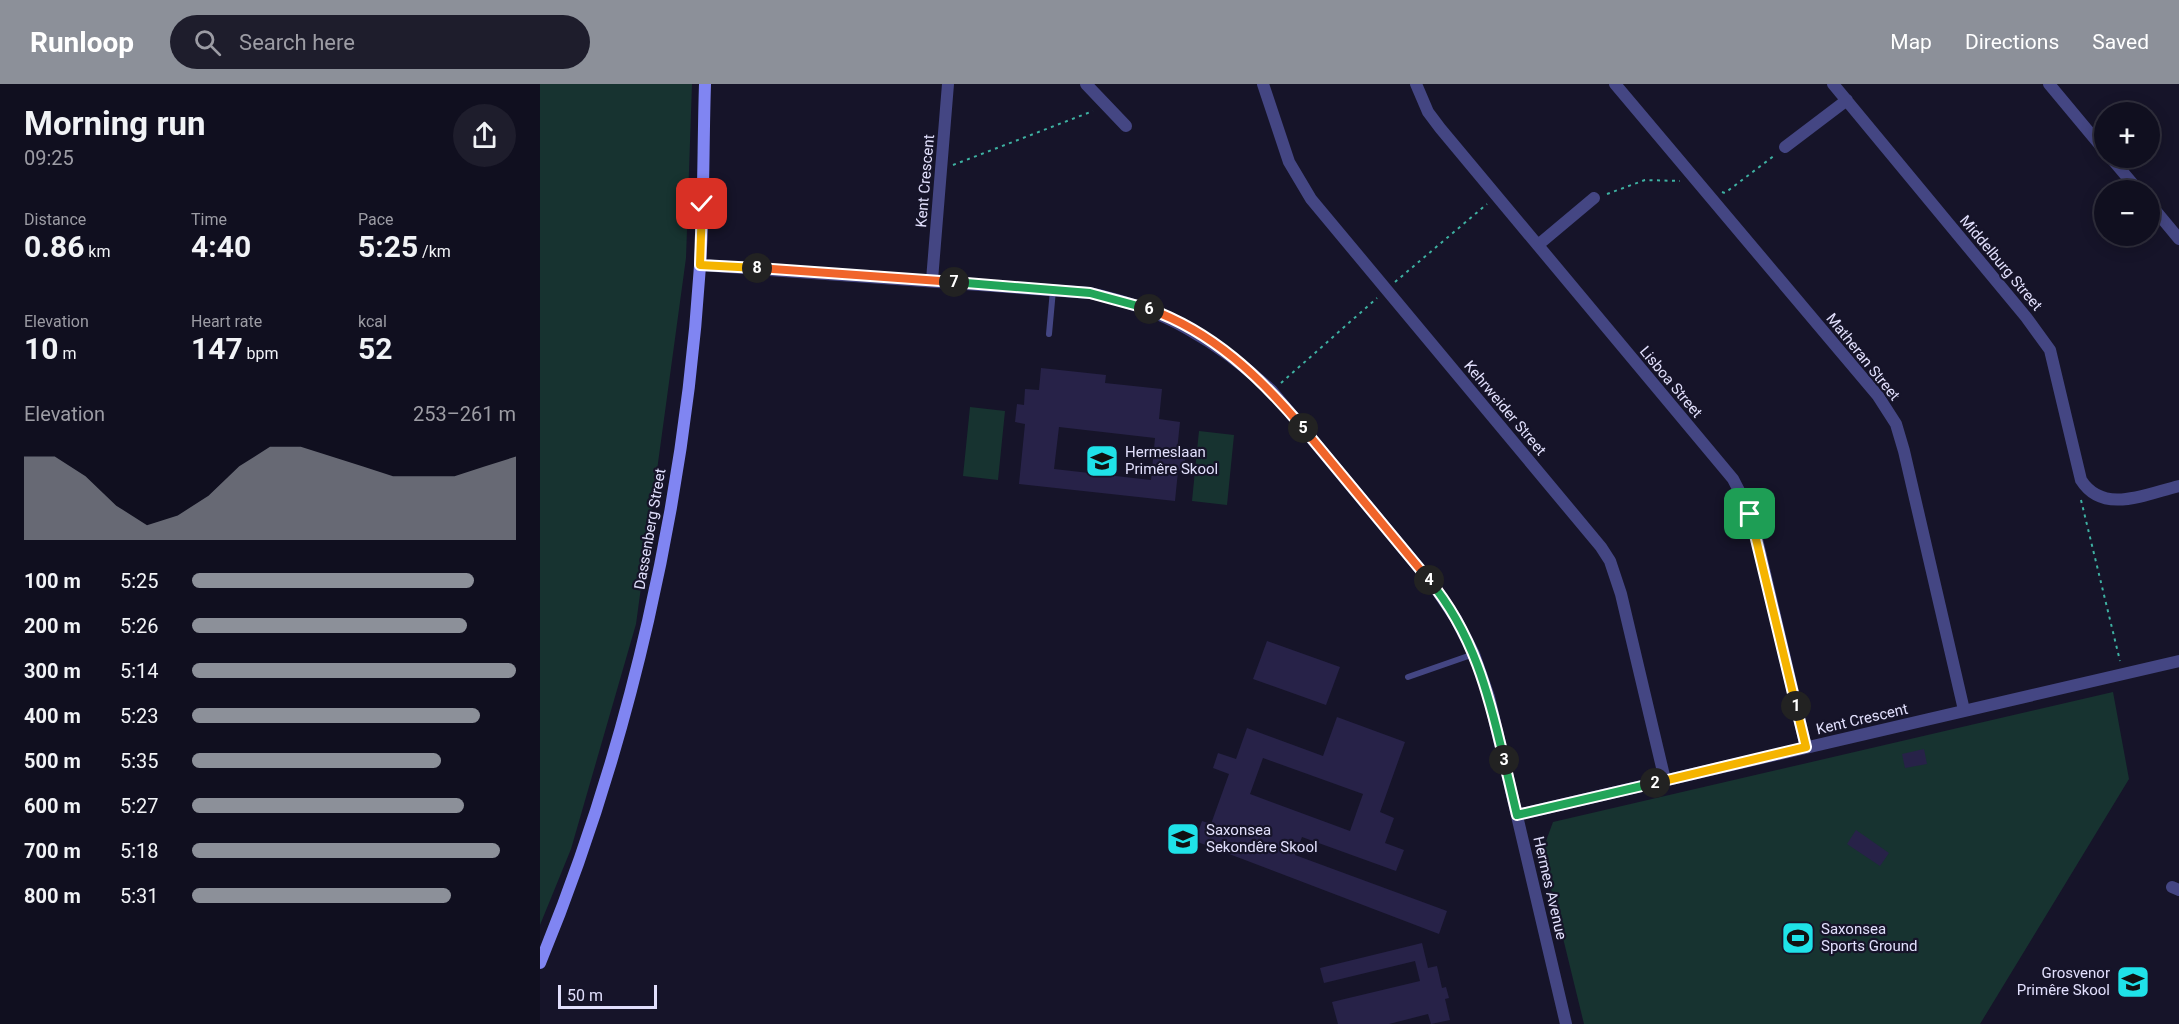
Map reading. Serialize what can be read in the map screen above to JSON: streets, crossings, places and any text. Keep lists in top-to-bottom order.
{
  "streets": {
    "main road": ["Dassenberg Street"],
    "street": [
      "Kent Crescent",
      "Middelburg Street",
      "Matheran Street",
      "Lisboa Street",
      "Kehrweider Street",
      "Hermes Avenue"
    ]
  },
  "crossings": [
    ["Kent Crescent", "Matheran Street"],
    ["Kent Crescent", "Lisboa Street"],
    ["Kent Crescent", "Kehrweider Street"],
    ["Kent Crescent", "Hermes Avenue"],
    ["Dassenberg Street", "Hermes Avenue"]
  ],
  "places": {
    "school or university": ["Hermeslaan Primêre Skool", "Saxonsea Sekondêre Skool", "Grosvenor Primêre Skool"],
    "sports": ["Saxonsea Sports Ground"]
  },
  "scale_bar": "50 m",
  "page": {
    "header": "Runloop",
    "search": "Search here",
    "nav": ["Map", "Directions", "Saved"],
    "heading": ["Morning run", "09:25"],
    "map_buttons": ["+", "−"],
    "stats": [
      ["Distance", "0.86 km"],
      ["Time", "4:40"],
      ["Pace", "5:25 /km"],
      ["Elevation", "10 m"],
      ["Heart rate", "147 bpm"],
      ["kcal", "52"]
    ],
    "pins": [
      "8",
      "7",
      "6",
      "5",
      "4",
      "1",
      "3",
      "2"
    ],
    "chart": ["Elevation", "253–261 m"],
    "list": [
      {
        "name": "100 m",
        "note": "5:25"
      },
      {
        "name": "200 m",
        "note": "5:26"
      },
      {
        "name": "300 m",
        "note": "5:14"
      },
      {
        "name": "400 m",
        "note": "5:23"
      },
      {
        "name": "500 m",
        "note": "5:35"
      },
      {
        "name": "600 m",
        "note": "5:27"
      },
      {
        "name": "700 m",
        "note": "5:18"
      },
      {
        "name": "800 m",
        "note": "5:31"
      }
    ],
    "scale": "50 m"
  }
}
